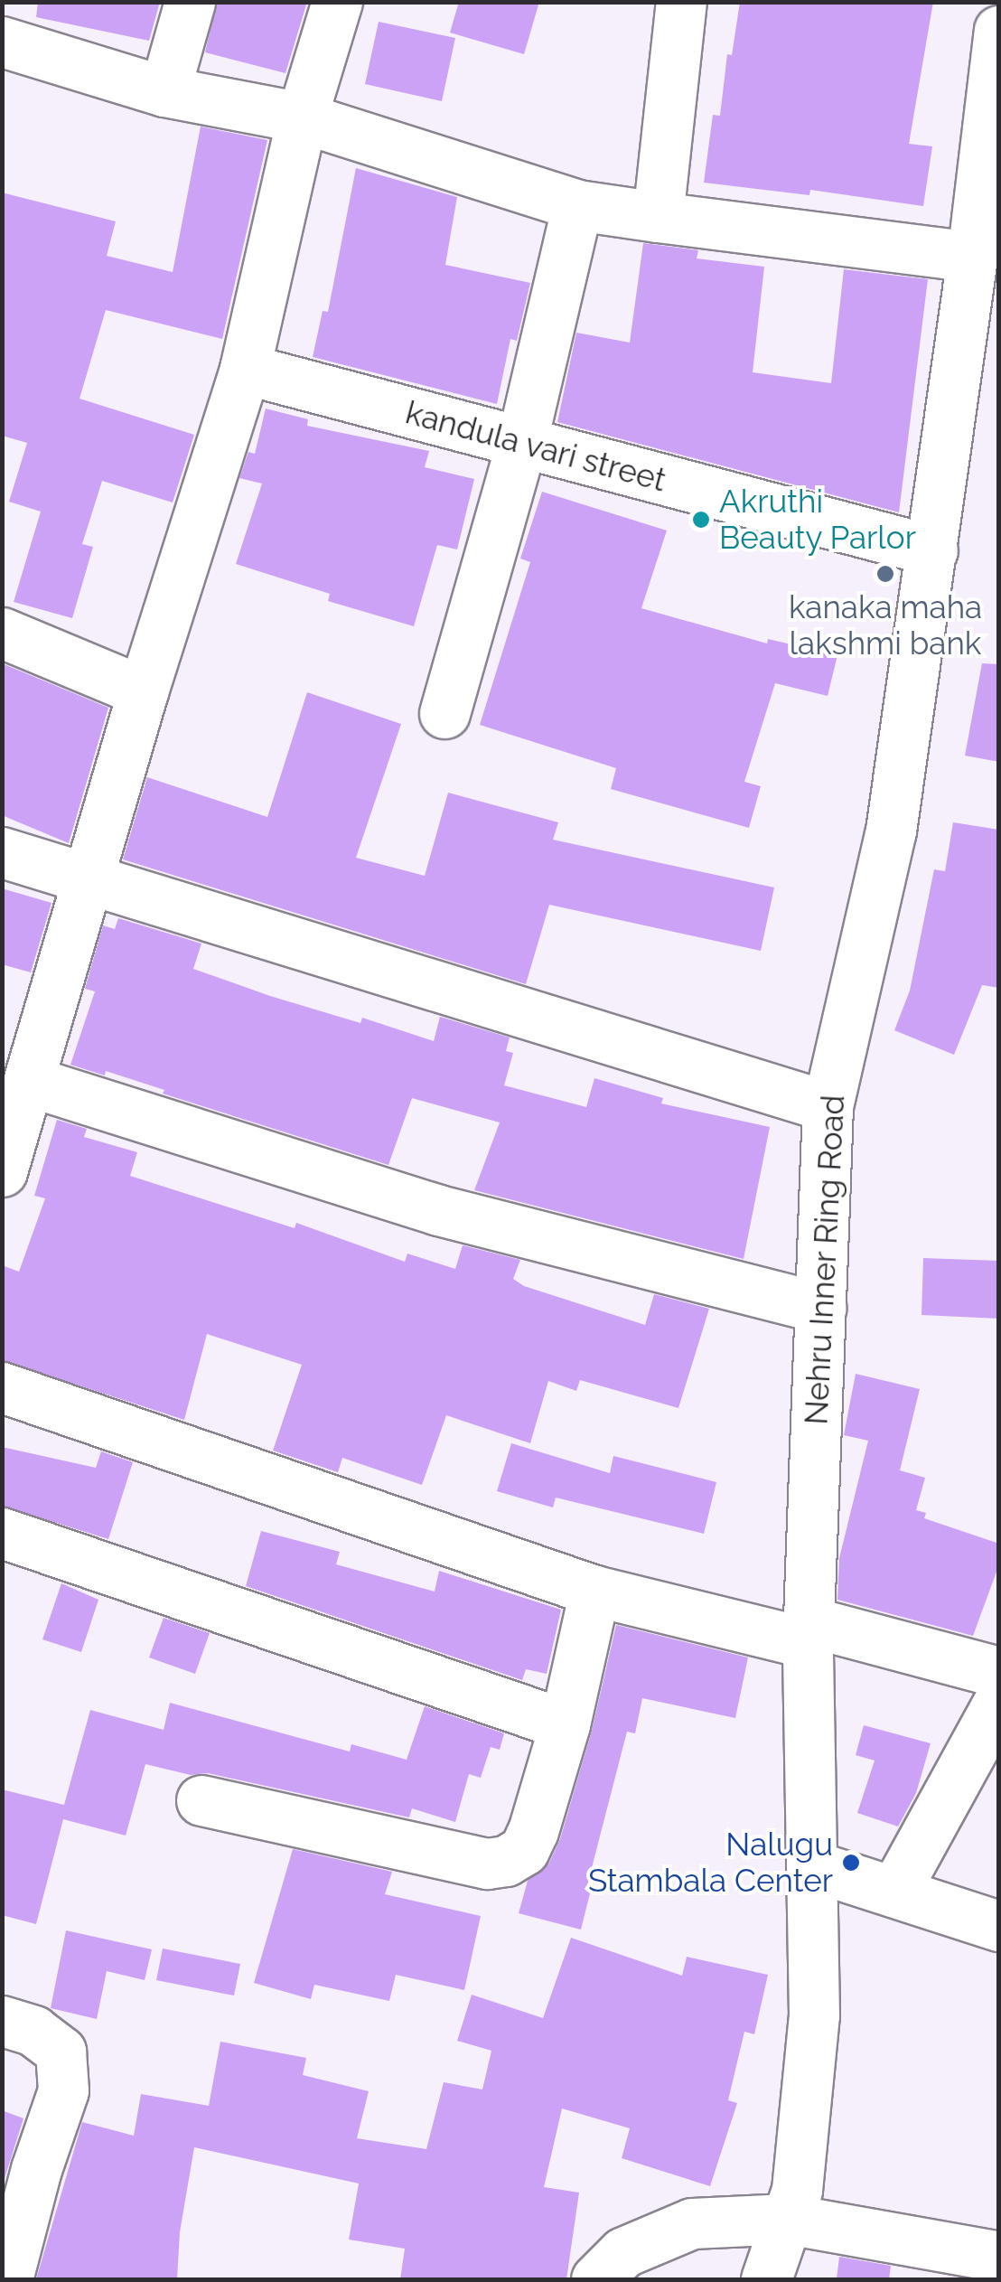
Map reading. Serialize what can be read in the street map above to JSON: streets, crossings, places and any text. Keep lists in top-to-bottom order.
{
  "streets": {
    "street": ["kandula vari street", "Nehru Inner Ring Road"]
  },
  "crossings": [
    ["kandula vari street", "Nehru Inner Ring Road"]
  ],
  "places": ["Akruthi Beauty Parlor", "kanaka maha lakshmi bank", "Nalugu Stambala Center"]
}
